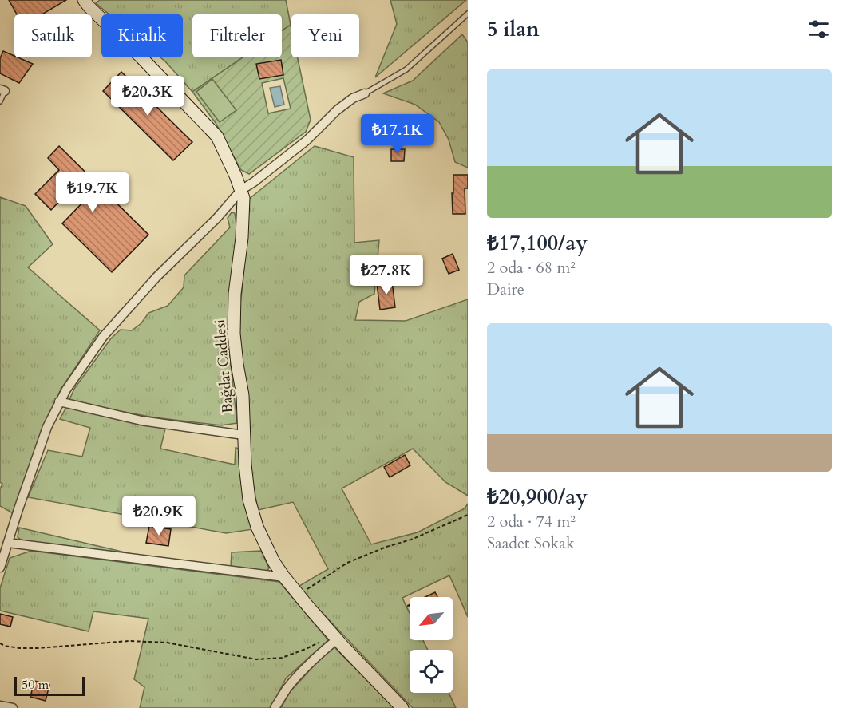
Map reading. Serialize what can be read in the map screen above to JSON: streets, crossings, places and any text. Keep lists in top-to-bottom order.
{
  "streets": {
    "street": ["Bağdat Caddesi"]
  },
  "scale_bar": "50 m",
  "north": "bottom left",
  "page": {
    "heading": "5 ilan",
    "chip": [
      "Satılık",
      "Kiralık",
      "Filtreler",
      "Yeni"
    ],
    "list": [
      {
        "name": "₺17,100/ay",
        "note": "2 oda · 68 m² · Daire"
      },
      {
        "name": "₺20,900/ay",
        "note": "2 oda · 74 m² · Saadet Sokak"
      }
    ],
    "price": [
      "₺20.3K",
      "₺17.1K",
      "₺19.7K",
      "₺27.8K",
      "₺20.9K"
    ],
    "scale": "50 m"
  }
}
